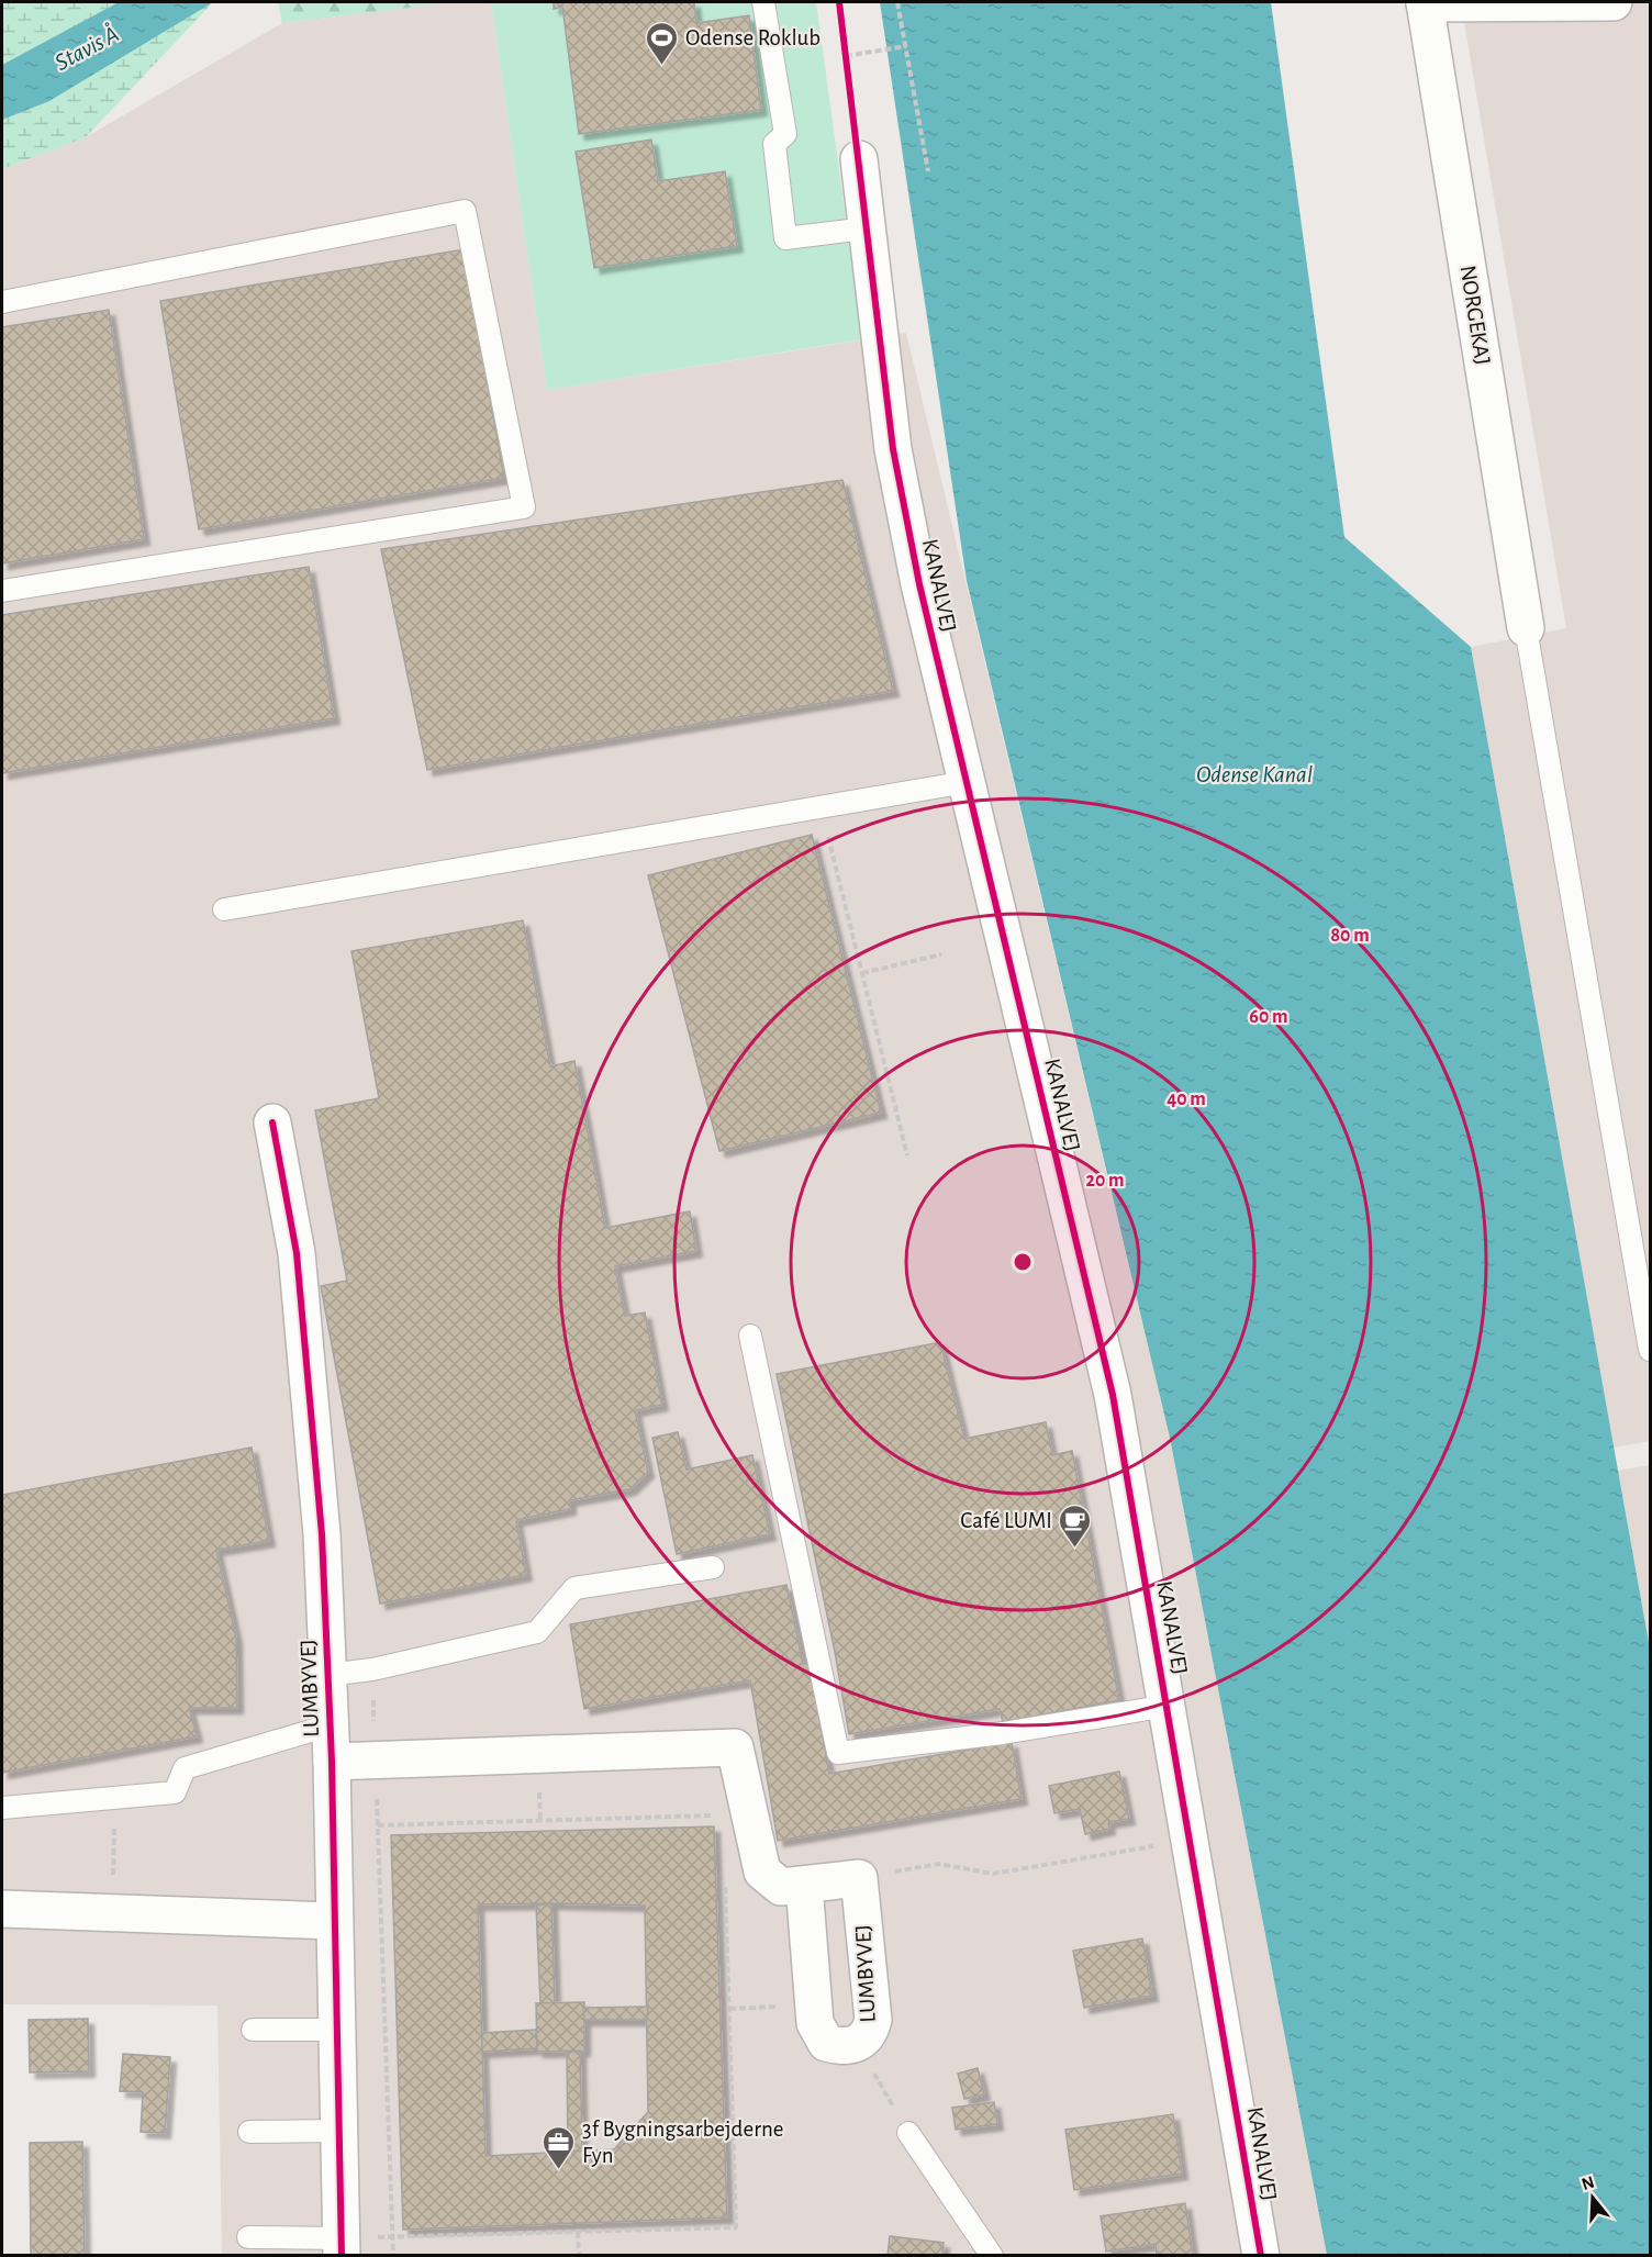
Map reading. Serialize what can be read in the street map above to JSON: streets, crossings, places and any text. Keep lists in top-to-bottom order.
{
  "streets": {
    "street": ["NORGEKAJ", "KANALVEJ", "LUMBYVEJ"]
  },
  "water": ["Stavis Å", "Odense Kanal"],
  "places": {
    "sports": ["Odense Roklub"],
    "cafe": ["Café LUMI"],
    "office": ["3f Bygningsarbejderne Fyn"]
  },
  "north": "top",
  "rings": [
    "80 m",
    "60 m",
    "40 m",
    "20 m"
  ]
}
